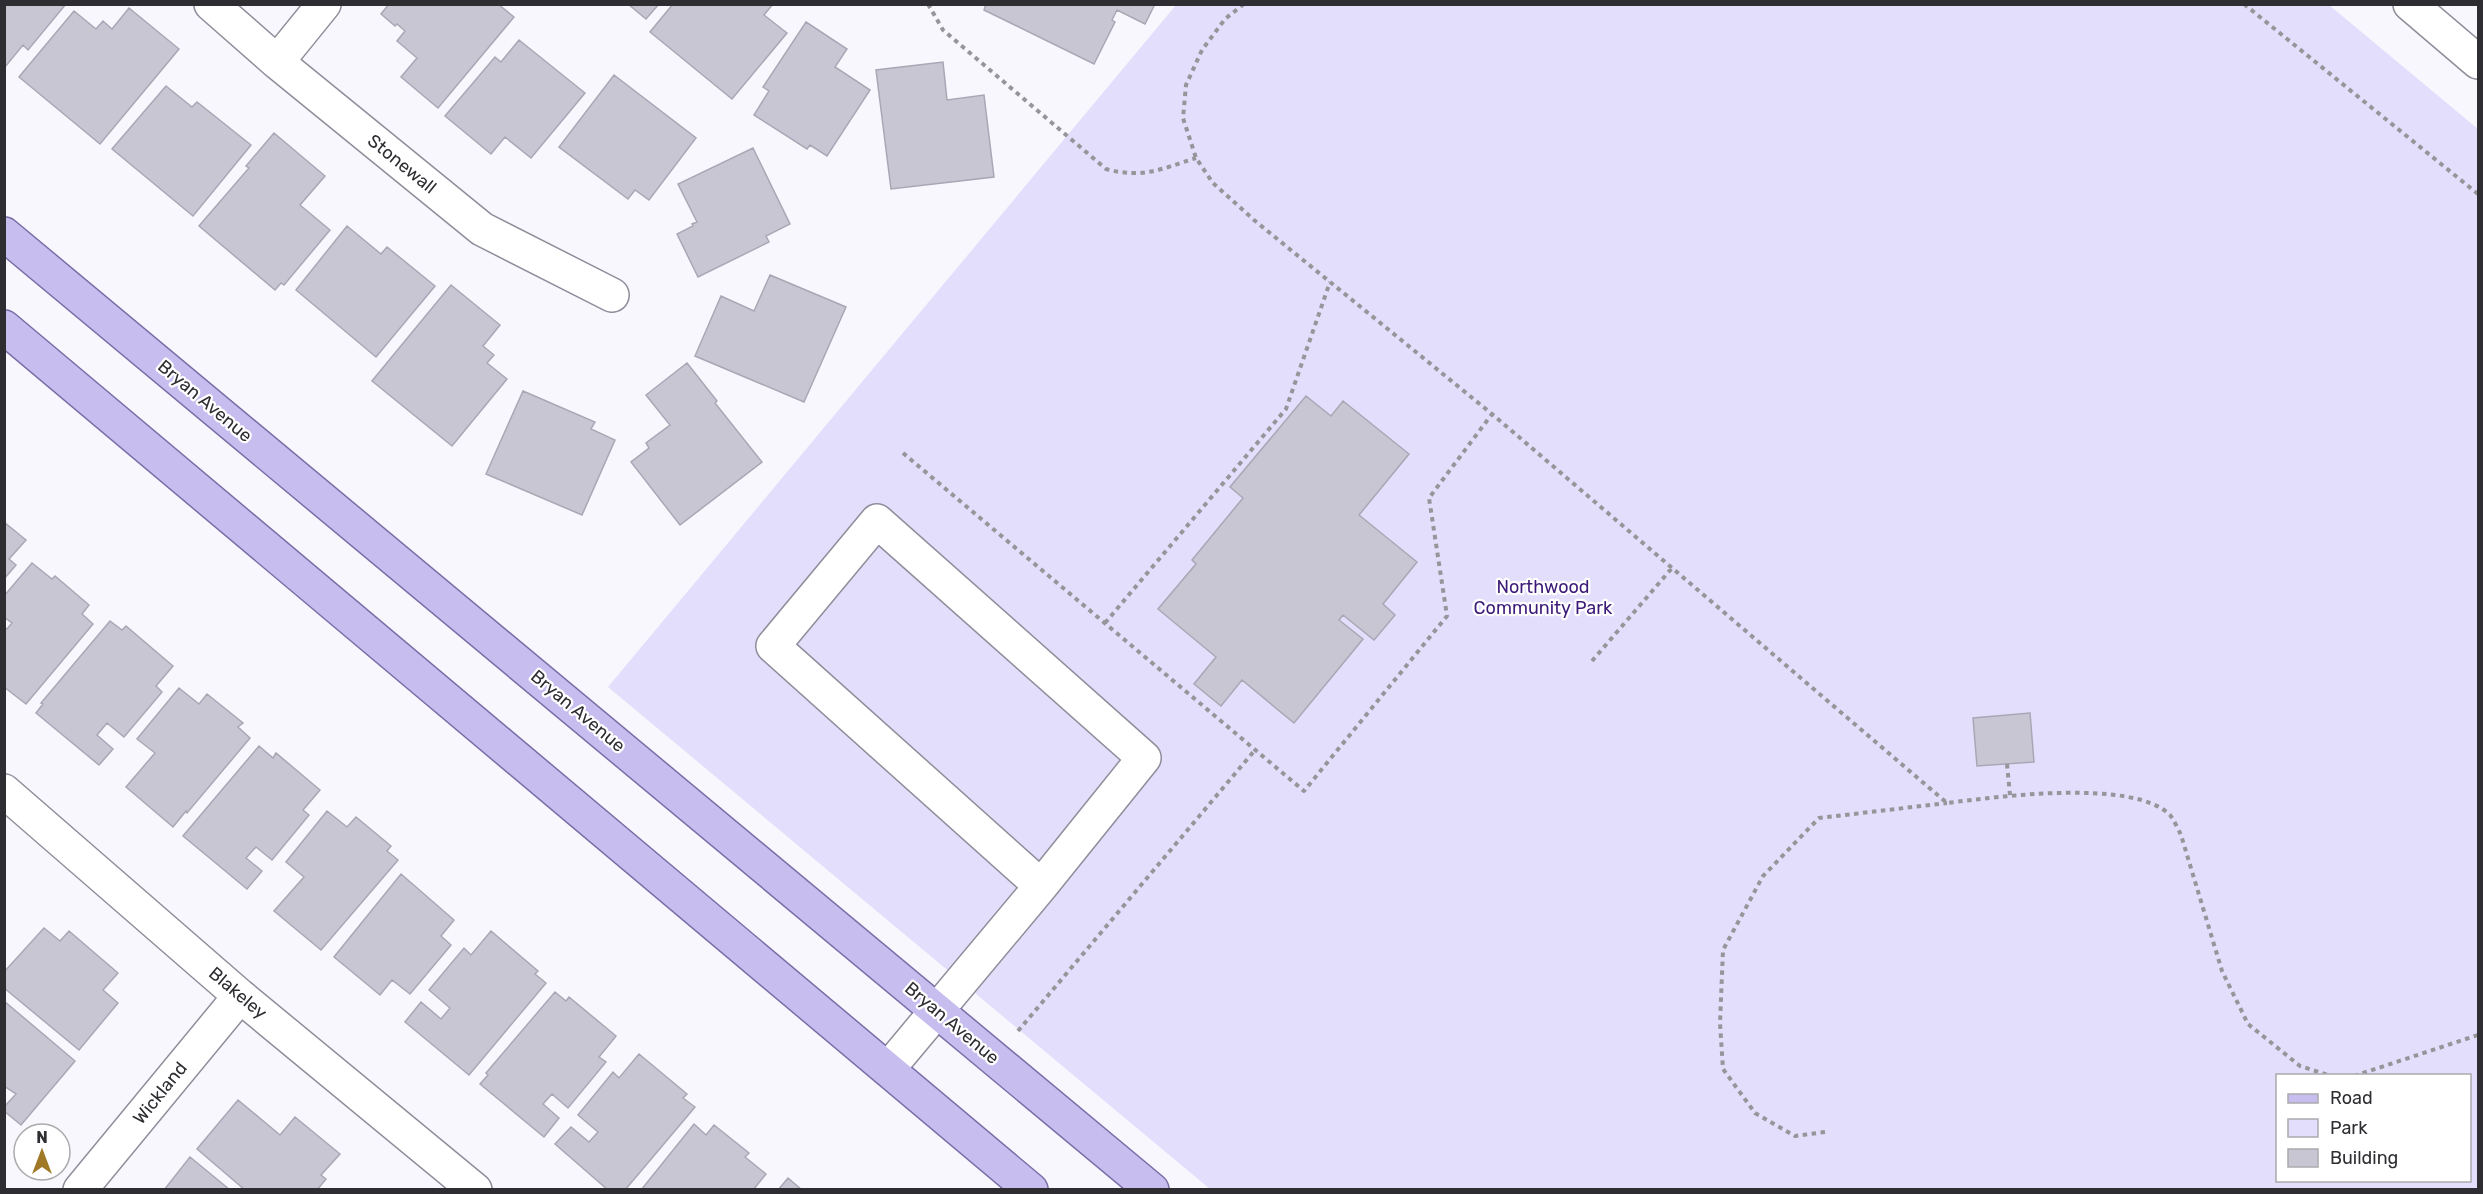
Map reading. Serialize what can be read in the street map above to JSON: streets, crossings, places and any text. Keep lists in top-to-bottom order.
{
  "streets": {
    "main road": ["Bryan Avenue"],
    "street": ["Stonewall", "Blakeley", "Wickland"]
  },
  "crossings": [
    ["Blakeley", "Wickland"]
  ],
  "parks": ["Northwood Community Park"],
  "legend": ["Road", "Park", "Building"],
  "north": "top"
}
